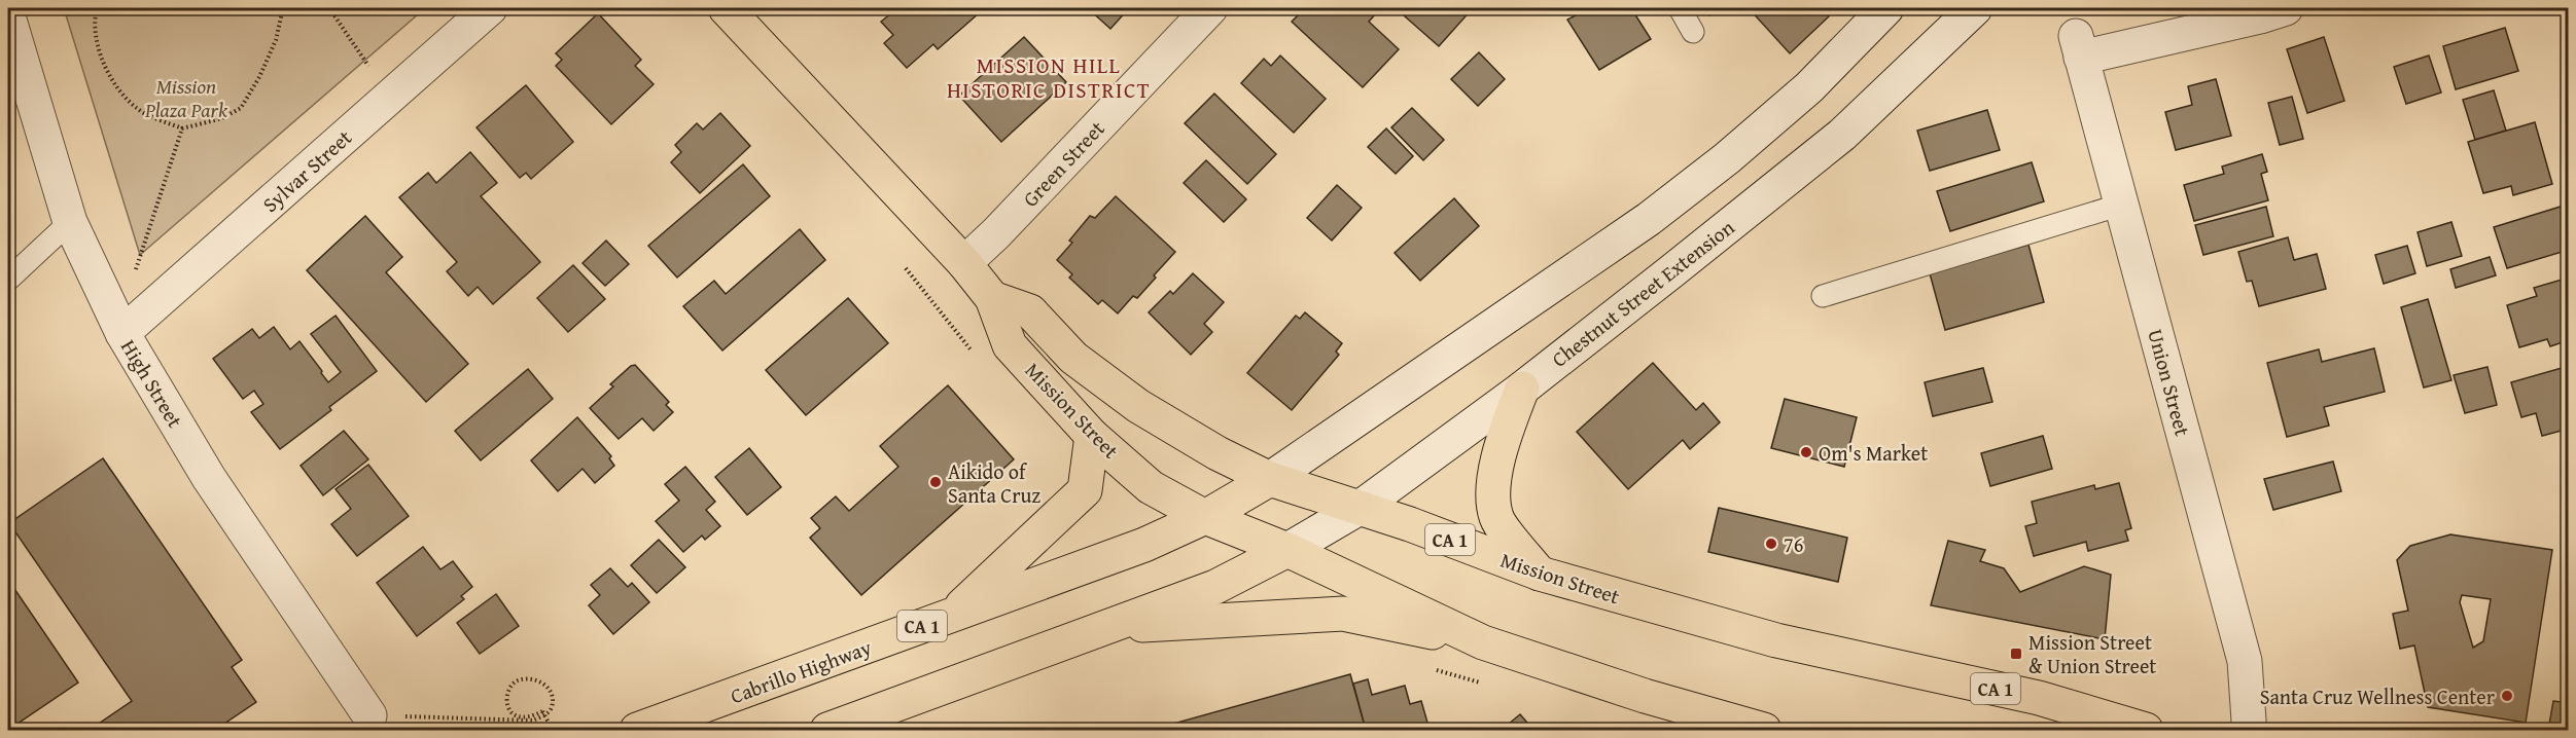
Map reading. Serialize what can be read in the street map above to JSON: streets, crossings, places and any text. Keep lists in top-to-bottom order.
{
  "streets": {
    "main road": ["Mission Street", "CA 1", "Cabrillo Highway"],
    "street": [
      "Green Street",
      "Sylvar Street",
      "Chestnut Street Extension",
      "Union Street",
      "High Street"
    ]
  },
  "crossings": [
    ["Green Street", "Mission Street"],
    ["Sylvar Street", "High Street"],
    ["Chestnut Street Extension", "Mission Street"],
    ["Mission Street", "CA 1"],
    ["Mission Street", "Cabrillo Highway"],
    ["CA 1", "Cabrillo Highway"]
  ],
  "districts": ["MISSION HILL HISTORIC DISTRICT"],
  "parks": ["Mission Plaza Park"],
  "places": {
    "other": [
      "Om's Market",
      "Aikido of Santa Cruz",
      "76",
      "Santa Cruz Wellness Center"
    ],
    "transit": ["Mission Street & Union Street"]
  }
}
